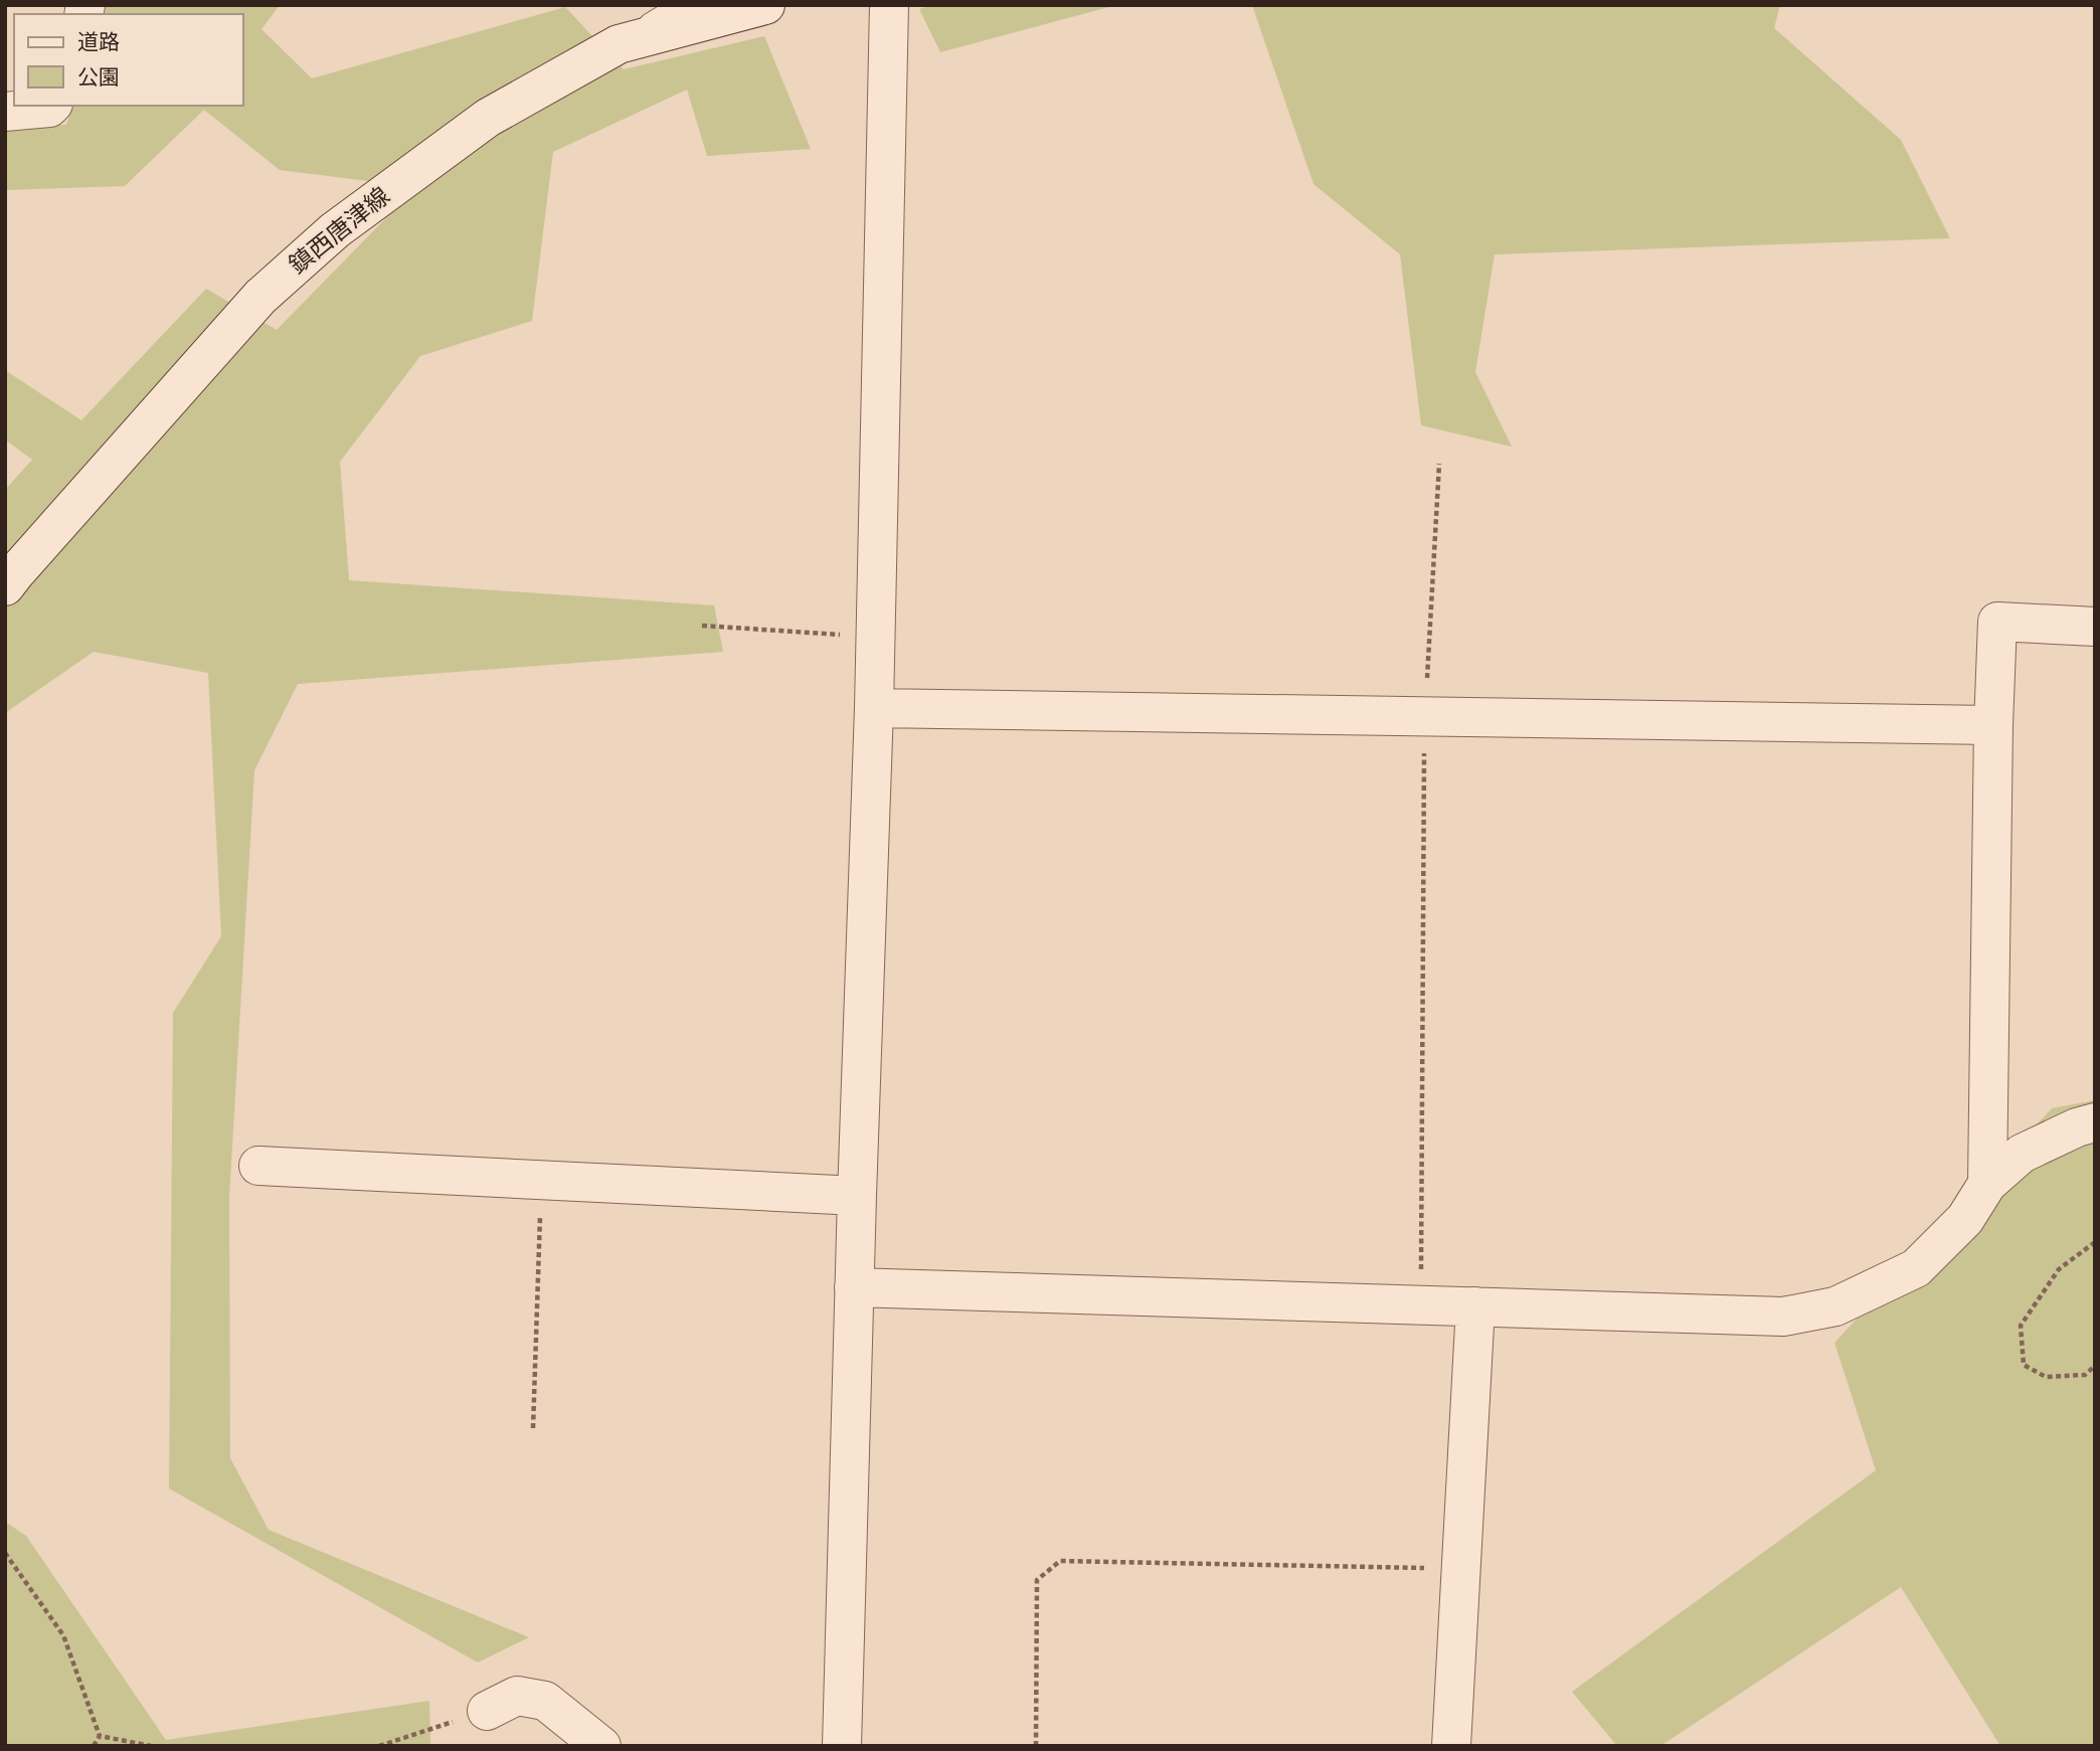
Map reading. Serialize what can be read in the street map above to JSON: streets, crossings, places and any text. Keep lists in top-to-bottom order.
{
  "streets": {
    "street": ["鎮西唐津線"]
  },
  "legend": ["道路", "公園"]
}
